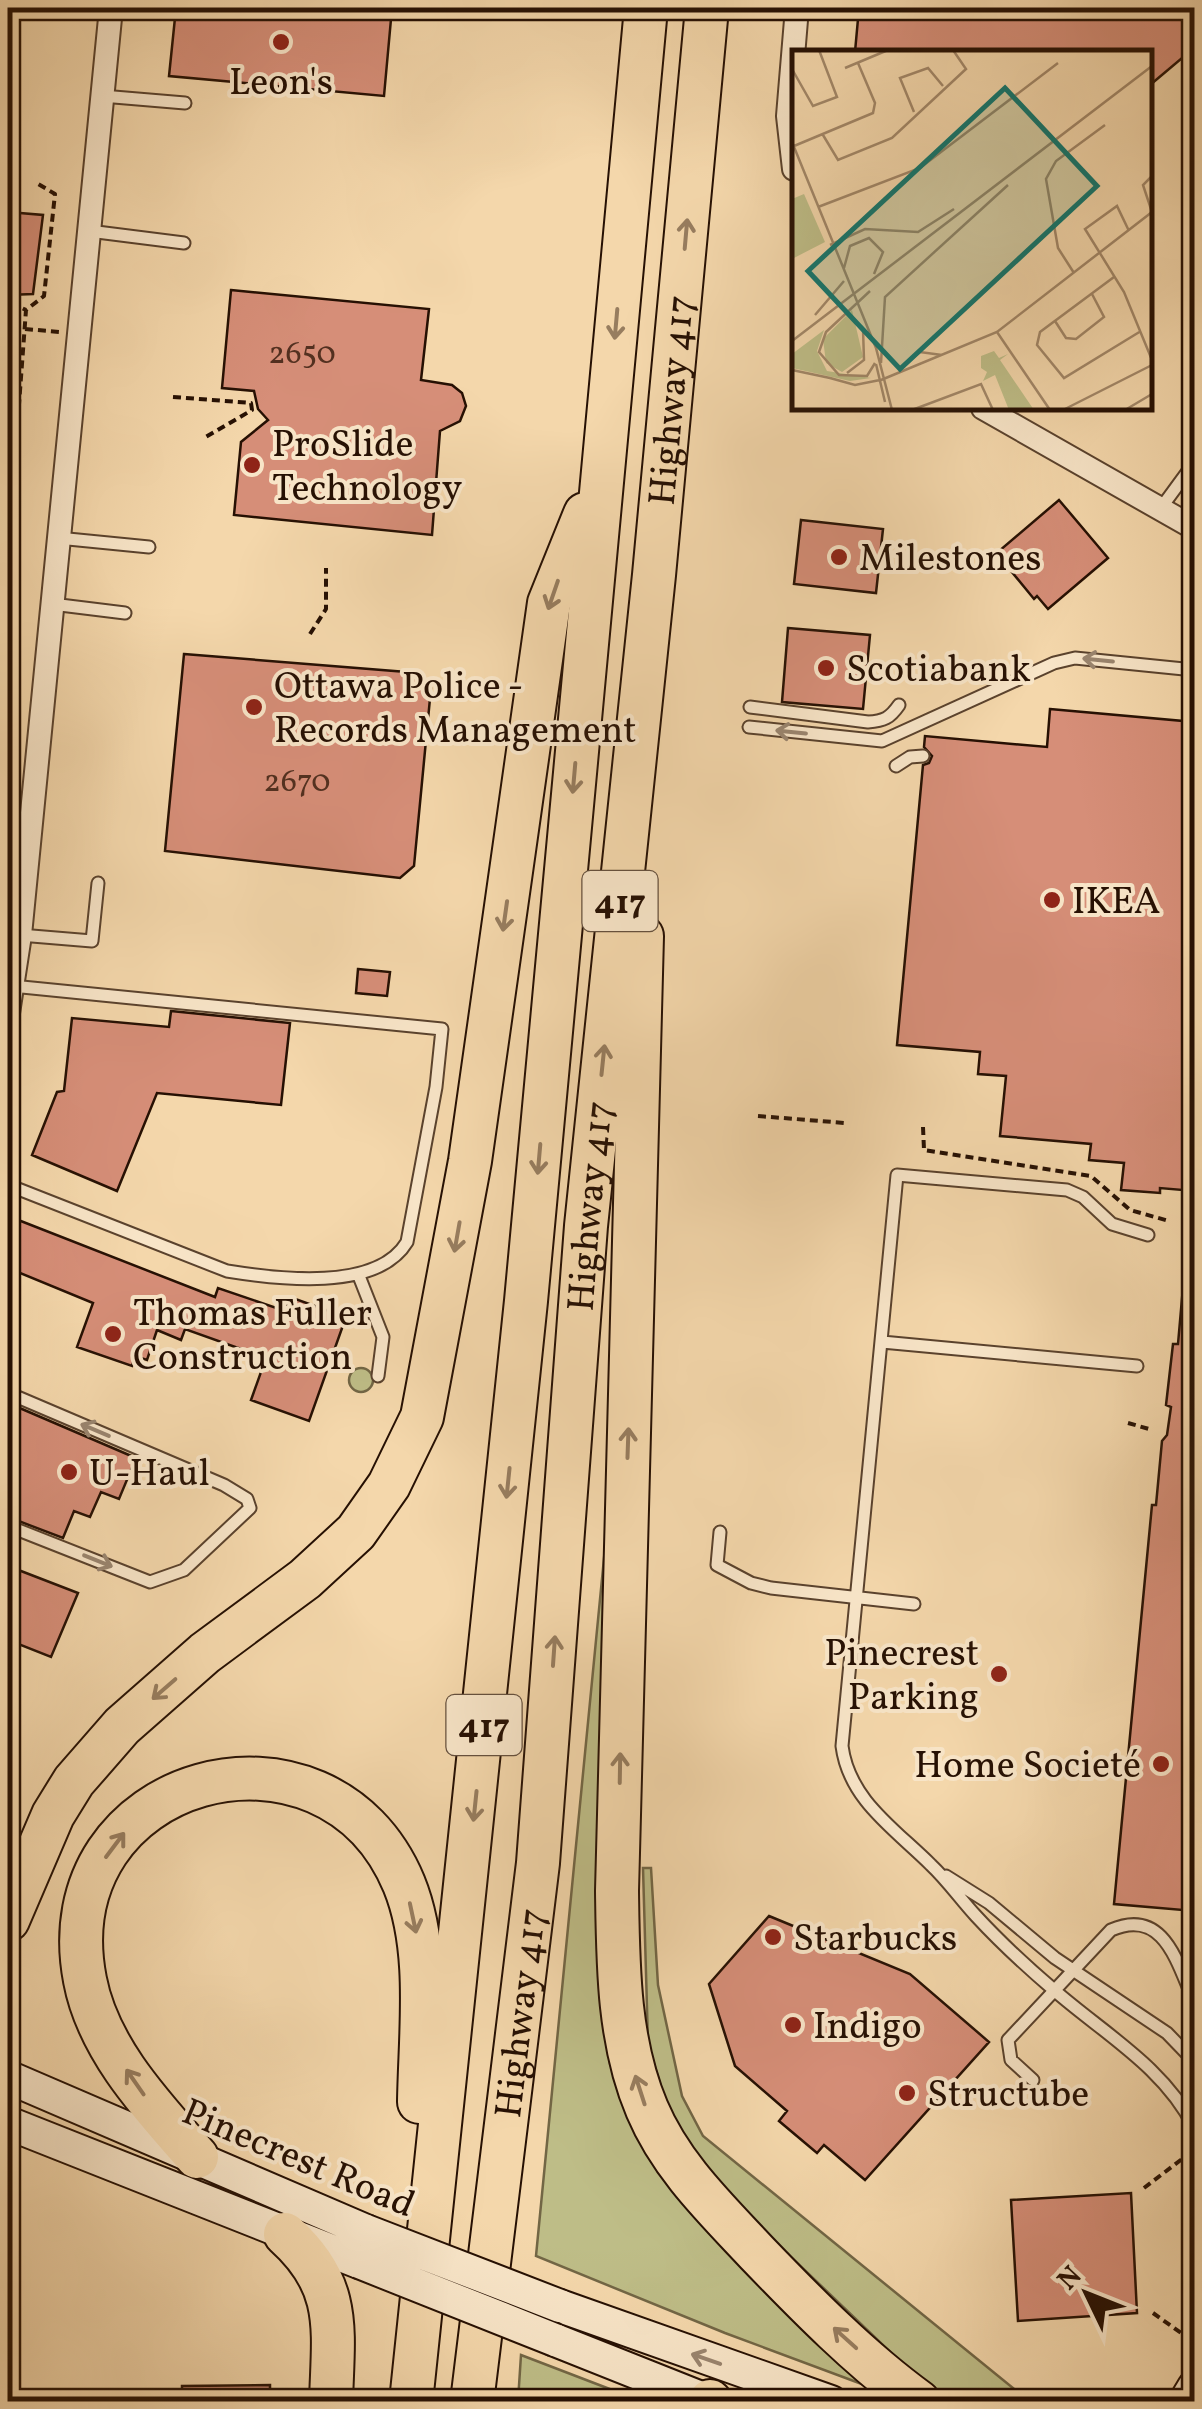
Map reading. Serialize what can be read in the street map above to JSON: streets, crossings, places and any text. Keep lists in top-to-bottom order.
{
  "streets": {
    "highway": ["Highway 417", "417"],
    "main road": ["Pinecrest Road"]
  },
  "places": [
    "Leon's",
    "ProSlide Technology",
    "Milestones",
    "Scotiabank",
    "Ottawa Police - Records Management",
    "IKEA",
    "Thomas Fuller Construction",
    "U-Haul",
    "Pinecrest Parking",
    "Home Societé",
    "Starbucks",
    "Indigo",
    "Structube"
  ],
  "house_numbers": ["2650", "2670"],
  "north": "top left"
}
